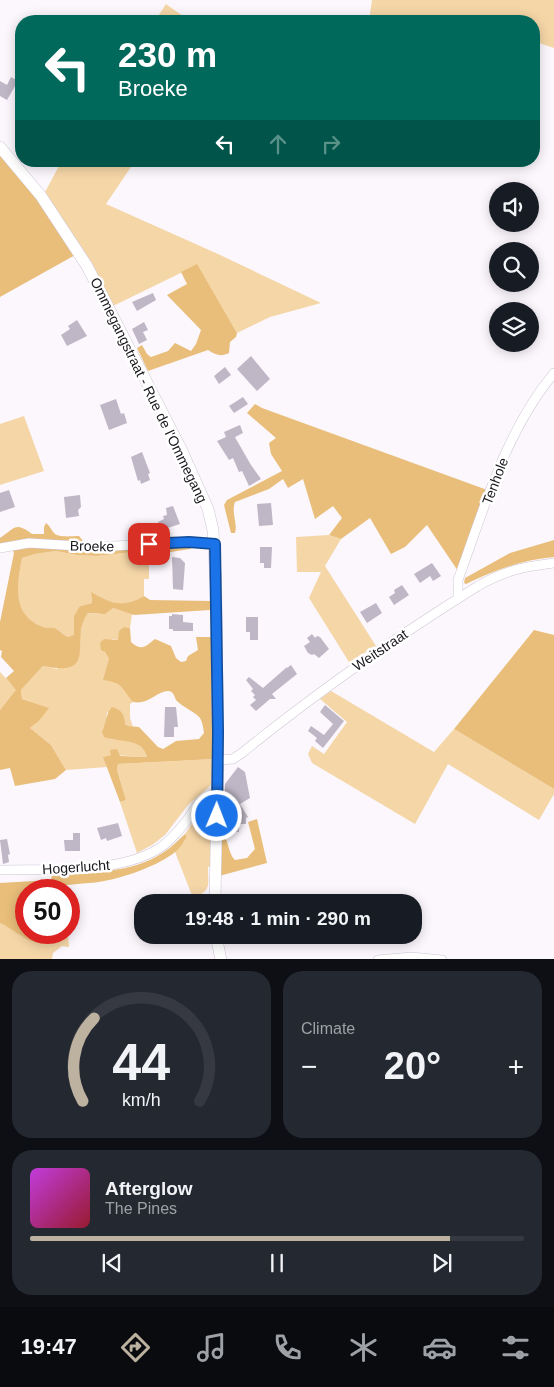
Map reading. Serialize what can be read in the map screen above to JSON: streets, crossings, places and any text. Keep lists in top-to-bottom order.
{
  "streets": {
    "main road": ["Ommegangstraat - Rue de l'Ommegang"],
    "street": [
      "Tenhole",
      "Broeke",
      "Weitstraat",
      "Hogerlucht"
    ]
  },
  "crossings": [
    ["Ommegangstraat - Rue de l'Ommegang", "Broeke"],
    ["Ommegangstraat - Rue de l'Ommegang", "Weitstraat"],
    ["Ommegangstraat - Rue de l'Ommegang", "Hogerlucht"],
    ["Tenhole", "Weitstraat"]
  ],
  "page": {
    "turn": ["230 m", "Broeke"],
    "limit": "50",
    "trip": "19:48 · 1 min · 290 m",
    "tile": "Climate",
    "heat": ["−", "20°", "+"],
    "song": ["Afterglow", "The Pines"],
    "tabs": "19:47",
    "gauge": ["44", "km/h"]
  }
}
